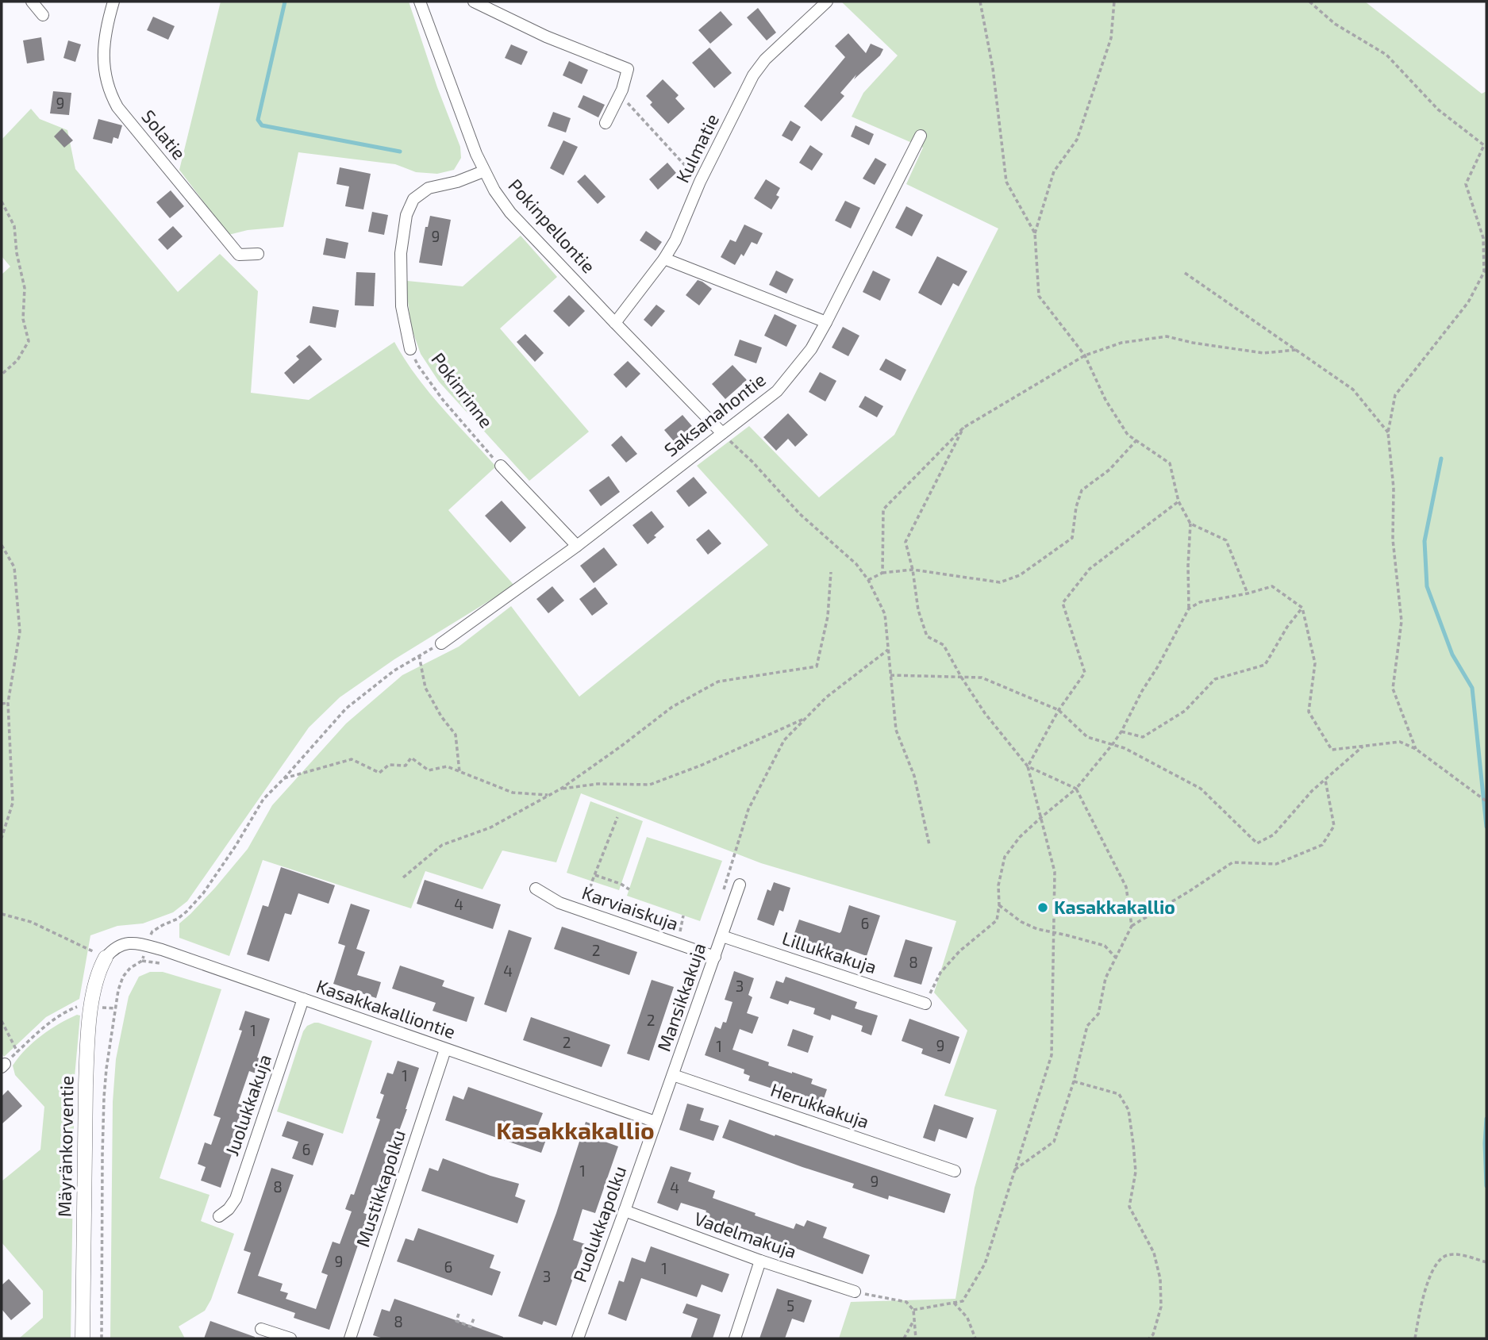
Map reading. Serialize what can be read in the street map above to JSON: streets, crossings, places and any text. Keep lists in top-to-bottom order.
{
  "streets": {
    "street": [
      "Solatie",
      "Kulmatie",
      "Pokinpellontie",
      "Pokinrinne",
      "Saksanahontie",
      "Karviaiskuja",
      "Lillukkakuja",
      "Mansikkakuja",
      "Kasakkakalliontie",
      "Juolukkakuja",
      "Herukkakuja",
      "Mäyränkorventie",
      "Mustikkapolku",
      "Puolukkapolku",
      "Vadelmakuja"
    ]
  },
  "crossings": [
    ["Kulmatie", "Pokinpellontie"],
    ["Pokinpellontie", "Pokinrinne"],
    ["Pokinpellontie", "Saksanahontie"],
    ["Karviaiskuja", "Mansikkakuja"],
    ["Lillukkakuja", "Mansikkakuja"],
    ["Mansikkakuja", "Kasakkakalliontie"],
    ["Mansikkakuja", "Herukkakuja"],
    ["Mansikkakuja", "Puolukkapolku"],
    ["Kasakkakalliontie", "Juolukkakuja"],
    ["Kasakkakalliontie", "Mäyränkorventie"],
    ["Kasakkakalliontie", "Mustikkapolku"],
    ["Kasakkakalliontie", "Puolukkapolku"],
    ["Puolukkapolku", "Vadelmakuja"]
  ],
  "districts": ["Kasakkakallio"],
  "places": ["Kasakkakallio"],
  "house_numbers": [
    "9",
    "9",
    "4",
    "6",
    "2",
    "8",
    "4",
    "3",
    "2",
    "1",
    "2",
    "9",
    "1",
    "1",
    "6",
    "1",
    "9",
    "8",
    "4",
    "9",
    "6",
    "1",
    "3",
    "5",
    "8"
  ]
}
